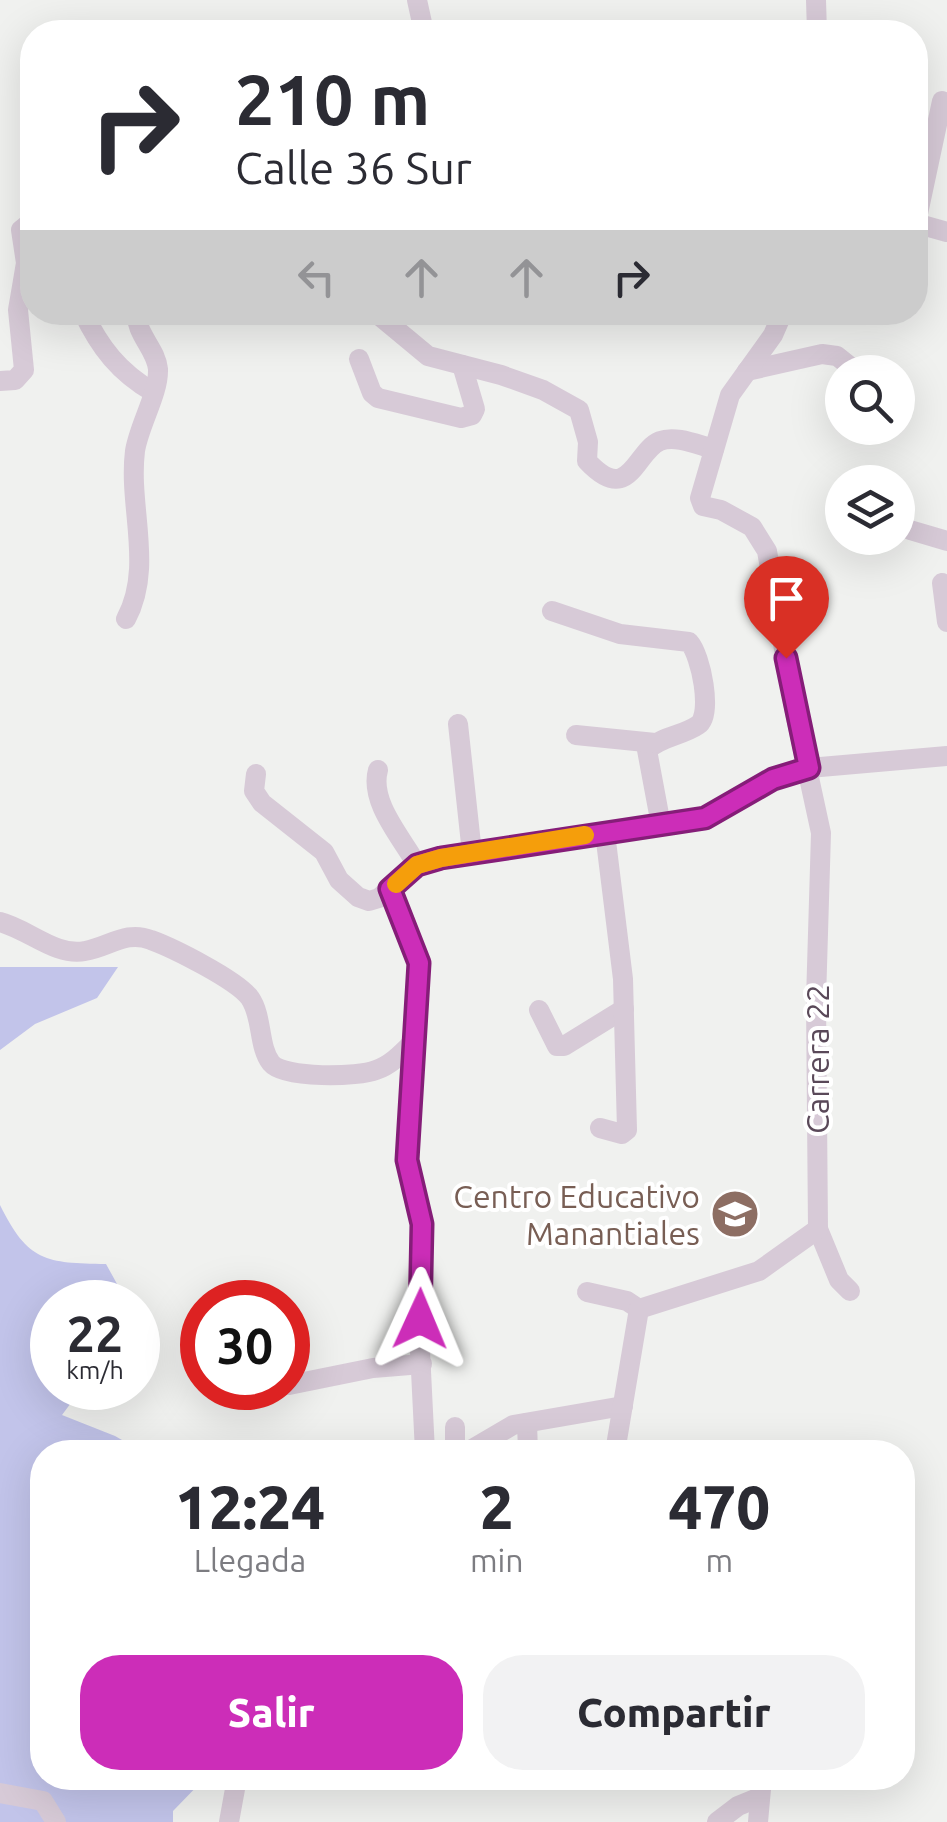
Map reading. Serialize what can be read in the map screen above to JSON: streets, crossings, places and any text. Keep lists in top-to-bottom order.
{
  "streets": {
    "street": ["Carrera 22"]
  },
  "places": {
    "school or university": ["Centro Educativo Manantiales"]
  },
  "page": {
    "turn": ["210 m", "Calle 36 Sur"],
    "speed": "22 km/h",
    "limit": "30",
    "eta": [
      "12:24",
      "Llegada",
      "2",
      "min",
      "470",
      "m"
    ],
    "buttons": ["Salir", "Compartir"]
  }
}
